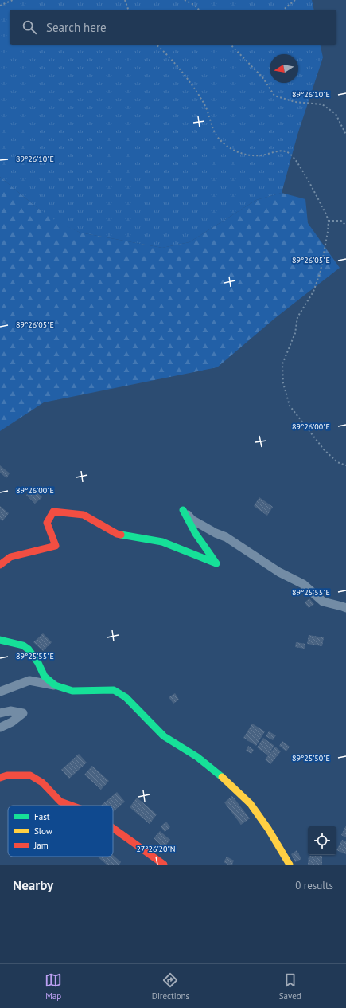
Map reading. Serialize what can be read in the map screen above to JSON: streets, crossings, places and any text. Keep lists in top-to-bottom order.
{
  "legend": ["Fast", "Slow", "Jam"],
  "north": "left",
  "page": {
    "search": "Search here",
    "heading": ["Nearby", "0 results"],
    "nav": ["Map", "Directions", "Saved"]
  },
  "coordinates": [
    "89°26'10\"E",
    "89°26'05\"E",
    "89°26'00\"E",
    "89°25'55\"E",
    "89°25'50\"E",
    "27°26'20\"N"
  ]
}
